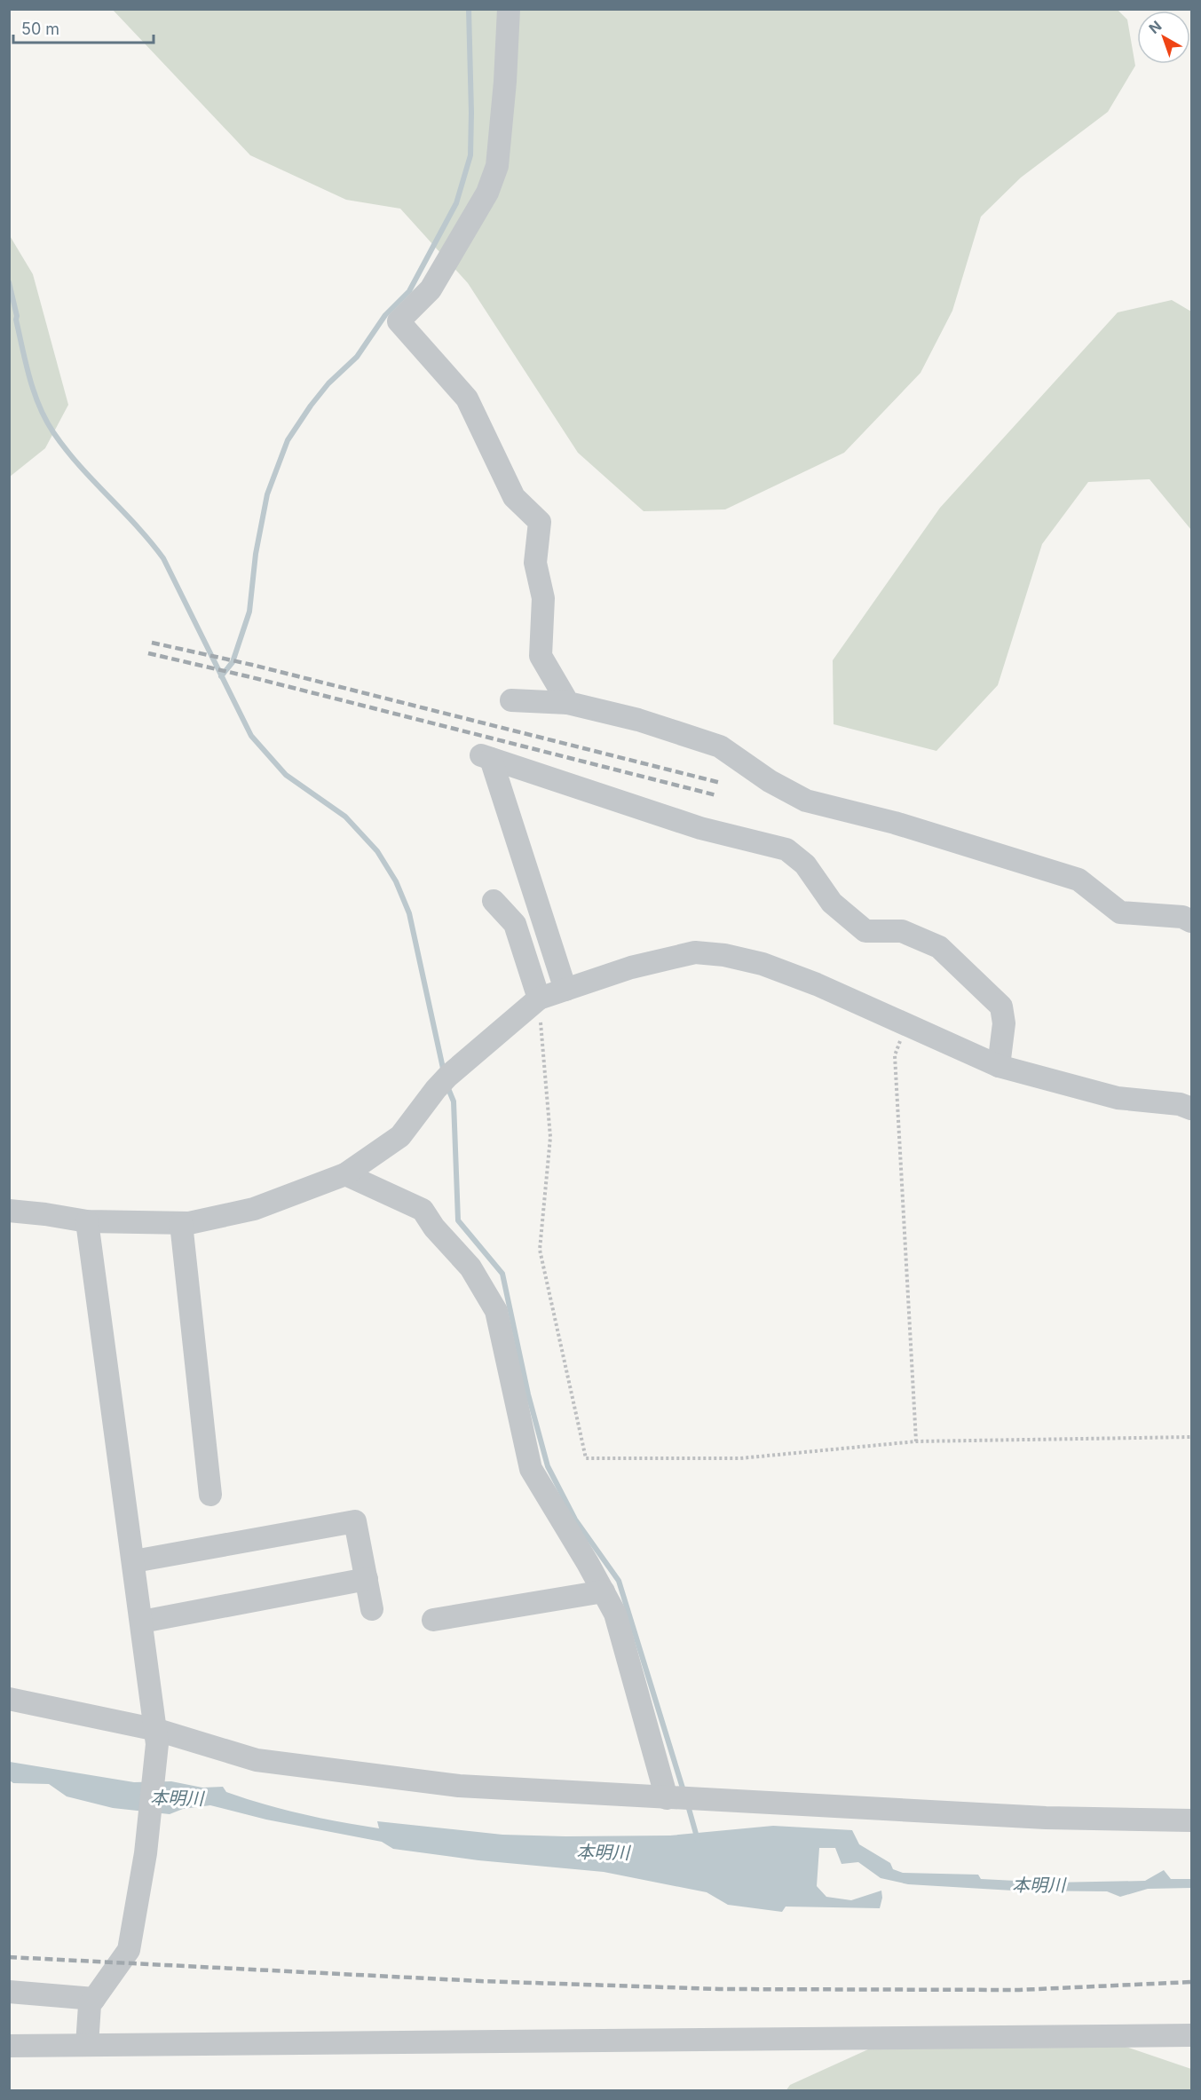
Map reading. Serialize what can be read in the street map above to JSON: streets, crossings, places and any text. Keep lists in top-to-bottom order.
{
  "water": ["本明川"],
  "scale_bar": "50 m",
  "north": "top left"
}
